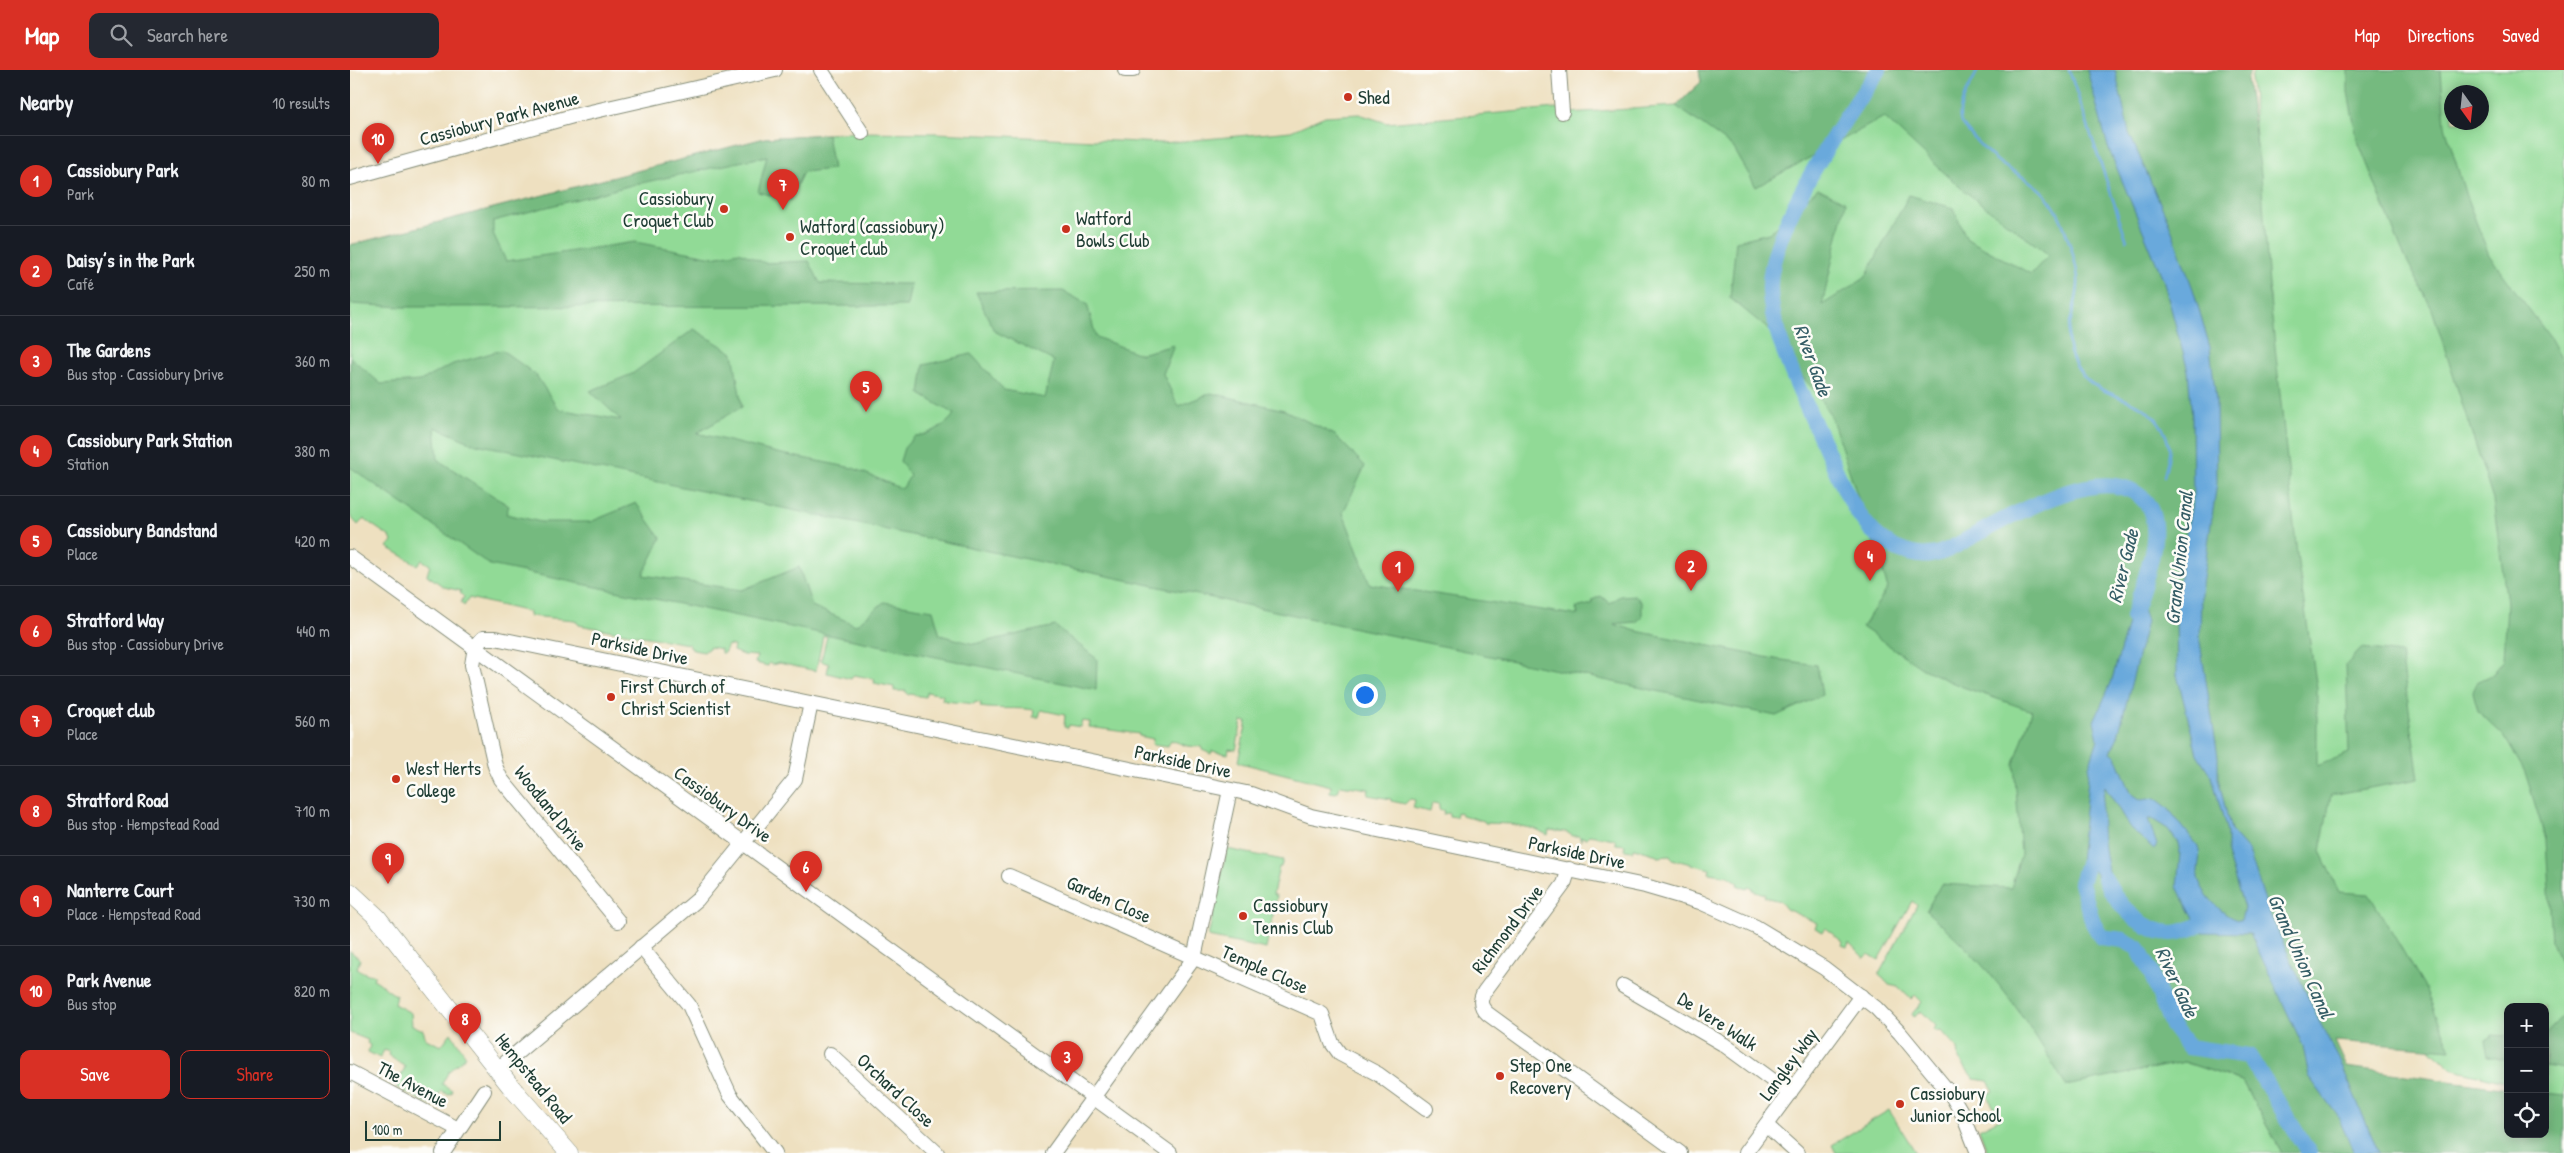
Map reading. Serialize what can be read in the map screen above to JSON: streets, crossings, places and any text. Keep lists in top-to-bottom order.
{
  "streets": {
    "main road": ["Hempstead Road"],
    "street": [
      "Cassiobury Park Avenue",
      "Parkside Drive",
      "Cassiobury Drive",
      "Woodland Drive",
      "Garden Close",
      "Richmond Drive",
      "Temple Close",
      "De Vere Walk",
      "Langley Way",
      "The Avenue",
      "Orchard Close"
    ]
  },
  "crossings": [
    ["Parkside Drive", "Cassiobury Drive"],
    ["Parkside Drive", "Woodland Drive"],
    ["Parkside Drive", "Richmond Drive"],
    ["Parkside Drive", "Langley Way"],
    ["Cassiobury Drive", "Woodland Drive"],
    ["Garden Close", "Temple Close"],
    ["De Vere Walk", "Langley Way"]
  ],
  "water": ["River Gade", "Grand Union Canal"],
  "places": [
    "Shed",
    "Cassiobury Croquet Club",
    "Watford Bowls Club",
    "Watford (cassiobury) Croquet club",
    "First Church of Christ Scientist",
    "West Herts College",
    "Cassiobury Tennis Club",
    "Step One Recovery",
    "Cassiobury Junior School"
  ],
  "scale_bar": "100 m",
  "north": "bottom",
  "page": {
    "header": "Map",
    "search": "Search here",
    "nav": ["Map", "Directions", "Saved"],
    "heading": ["Nearby", "10 results"],
    "pins": [
      "10",
      "7",
      "5",
      "4",
      "2",
      "1",
      "9",
      "6",
      "8",
      "3"
    ],
    "list": [
      {
        "mark": "1",
        "name": "Cassiobury Park",
        "note": "Park",
        "value": "80 m"
      },
      {
        "mark": "2",
        "name": "Daisy’s in the Park",
        "note": "Café",
        "value": "250 m"
      },
      {
        "mark": "3",
        "name": "The Gardens",
        "note": "Bus stop · Cassiobury Drive",
        "value": "360 m"
      },
      {
        "mark": "4",
        "name": "Cassiobury Park Station",
        "note": "Station",
        "value": "380 m"
      },
      {
        "mark": "5",
        "name": "Cassiobury Bandstand",
        "note": "Place",
        "value": "420 m"
      },
      {
        "mark": "6",
        "name": "Stratford Way",
        "note": "Bus stop · Cassiobury Drive",
        "value": "440 m"
      },
      {
        "mark": "7",
        "name": "Croquet club",
        "note": "Place",
        "value": "560 m"
      },
      {
        "mark": "8",
        "name": "Stratford Road",
        "note": "Bus stop · Hempstead Road",
        "value": "710 m"
      },
      {
        "mark": "9",
        "name": "Nanterre Court",
        "note": "Place · Hempstead Road",
        "value": "730 m"
      },
      {
        "mark": "10",
        "name": "Park Avenue",
        "note": "Bus stop",
        "value": "820 m"
      }
    ],
    "map_buttons": ["+", "−"],
    "buttons": ["Save", "Share"],
    "scale": "100 m"
  }
}
